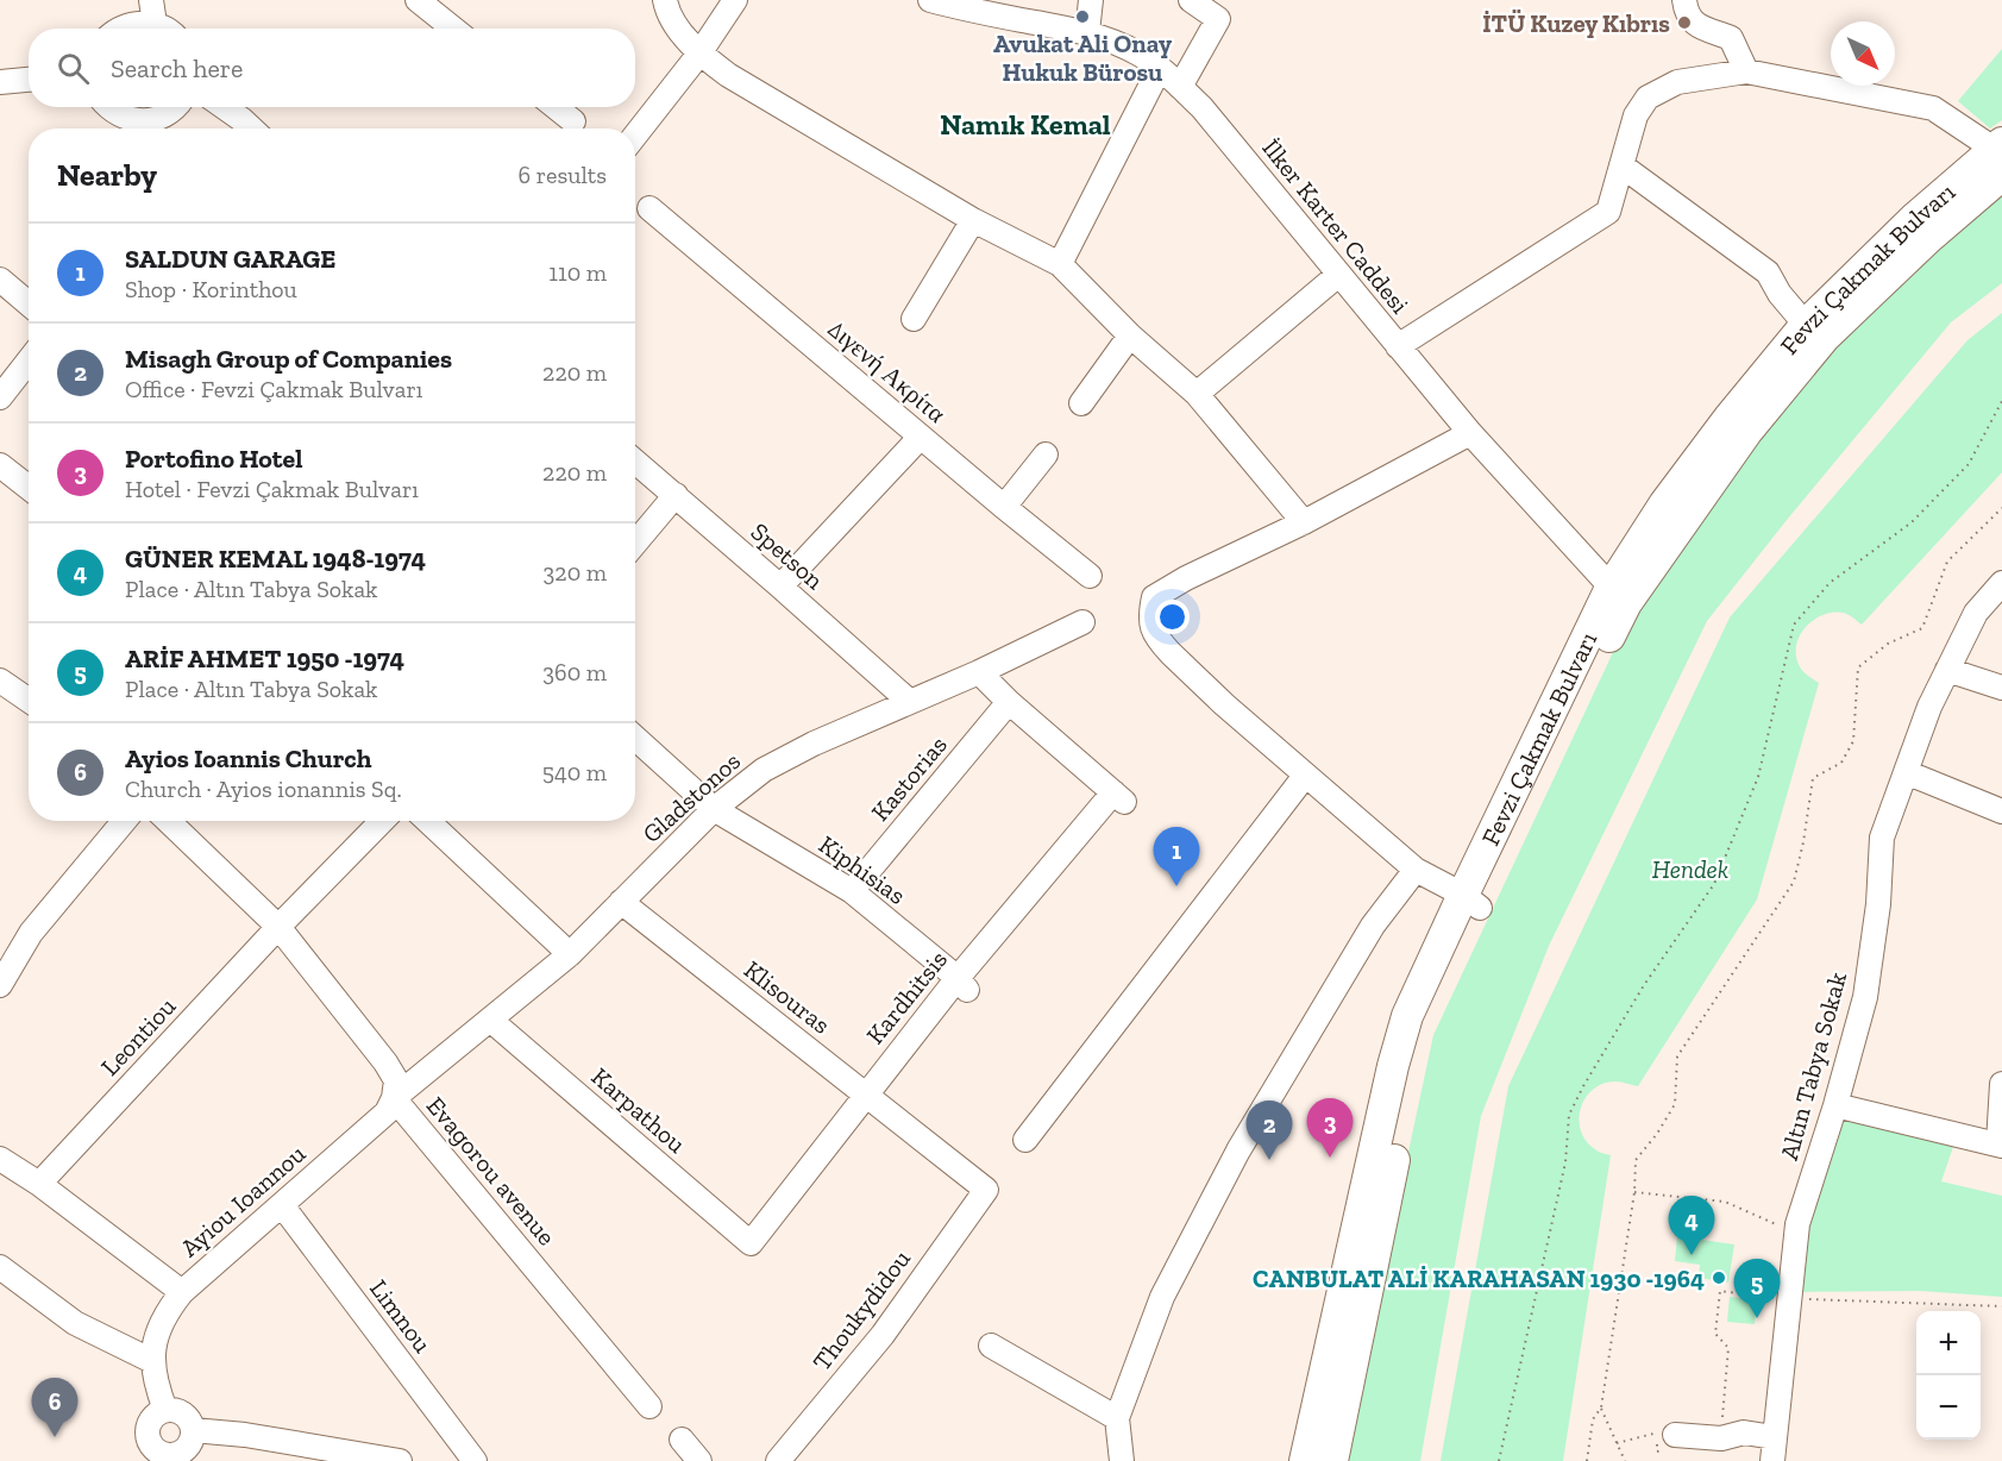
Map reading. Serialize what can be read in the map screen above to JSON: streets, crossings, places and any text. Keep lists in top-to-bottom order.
{
  "streets": {
    "main road": ["Fevzi Çakmak Bulvarı"],
    "street": [
      "İlker Karter Caddesi",
      "Διγενή Ακρίτα",
      "Spetson",
      "Kastorias",
      "Gladstonos",
      "Kiphisias",
      "Klisouras",
      "Kardhitsis",
      "Leontiou",
      "Altın Tabya Sokak",
      "Karpathou",
      "Evagorou avenue",
      "Ayiou Ioannou",
      "Thoukydidou",
      "Limnou"
    ]
  },
  "crossings": [
    ["İlker Karter Caddesi", "Fevzi Çakmak Bulvarı"],
    ["Spetson", "Gladstonos"],
    ["Kastorias", "Kiphisias"],
    ["Kastorias", "Kardhitsis"],
    ["Gladstonos", "Kiphisias"],
    ["Gladstonos", "Klisouras"],
    ["Gladstonos", "Karpathou"],
    ["Gladstonos", "Evagorou avenue"],
    ["Gladstonos", "Ayiou Ioannou"],
    ["Kiphisias", "Kardhitsis"],
    ["Klisouras", "Kardhitsis"],
    ["Klisouras", "Thoukydidou"],
    ["Kardhitsis", "Karpathou"],
    ["Leontiou", "Evagorou avenue"],
    ["Evagorou avenue", "Ayiou Ioannou"],
    ["Ayiou Ioannou", "Limnou"]
  ],
  "districts": ["Namık Kemal"],
  "parks": ["Hendek"],
  "places": ["Avukat Ali Onay Hukuk Bürosu", "İTÜ Kuzey Kıbrıs", "CANBULAT ALİ KARAHASAN 1930 -1964"],
  "north": "bottom right",
  "page": {
    "search": "Search here",
    "heading": ["Nearby", "6 results"],
    "list": [
      {
        "mark": "1",
        "name": "SALDUN GARAGE",
        "note": "Shop · Korinthou",
        "value": "110 m"
      },
      {
        "mark": "2",
        "name": "Misagh Group of Companies",
        "note": "Office · Fevzi Çakmak Bulvarı",
        "value": "220 m"
      },
      {
        "mark": "3",
        "name": "Portofino Hotel",
        "note": "Hotel · Fevzi Çakmak Bulvarı",
        "value": "220 m"
      },
      {
        "mark": "4",
        "name": "GÜNER KEMAL 1948-1974",
        "note": "Place · Altın Tabya Sokak",
        "value": "320 m"
      },
      {
        "mark": "5",
        "name": "ARİF AHMET 1950 -1974",
        "note": "Place · Altın Tabya Sokak",
        "value": "360 m"
      },
      {
        "mark": "6",
        "name": "Ayios Ioannis Church",
        "note": "Church · Ayios ionannis Sq.",
        "value": "540 m"
      }
    ],
    "pins": [
      "1",
      "3",
      "2",
      "4",
      "5",
      "6"
    ],
    "map_buttons": ["+", "−"]
  }
}
